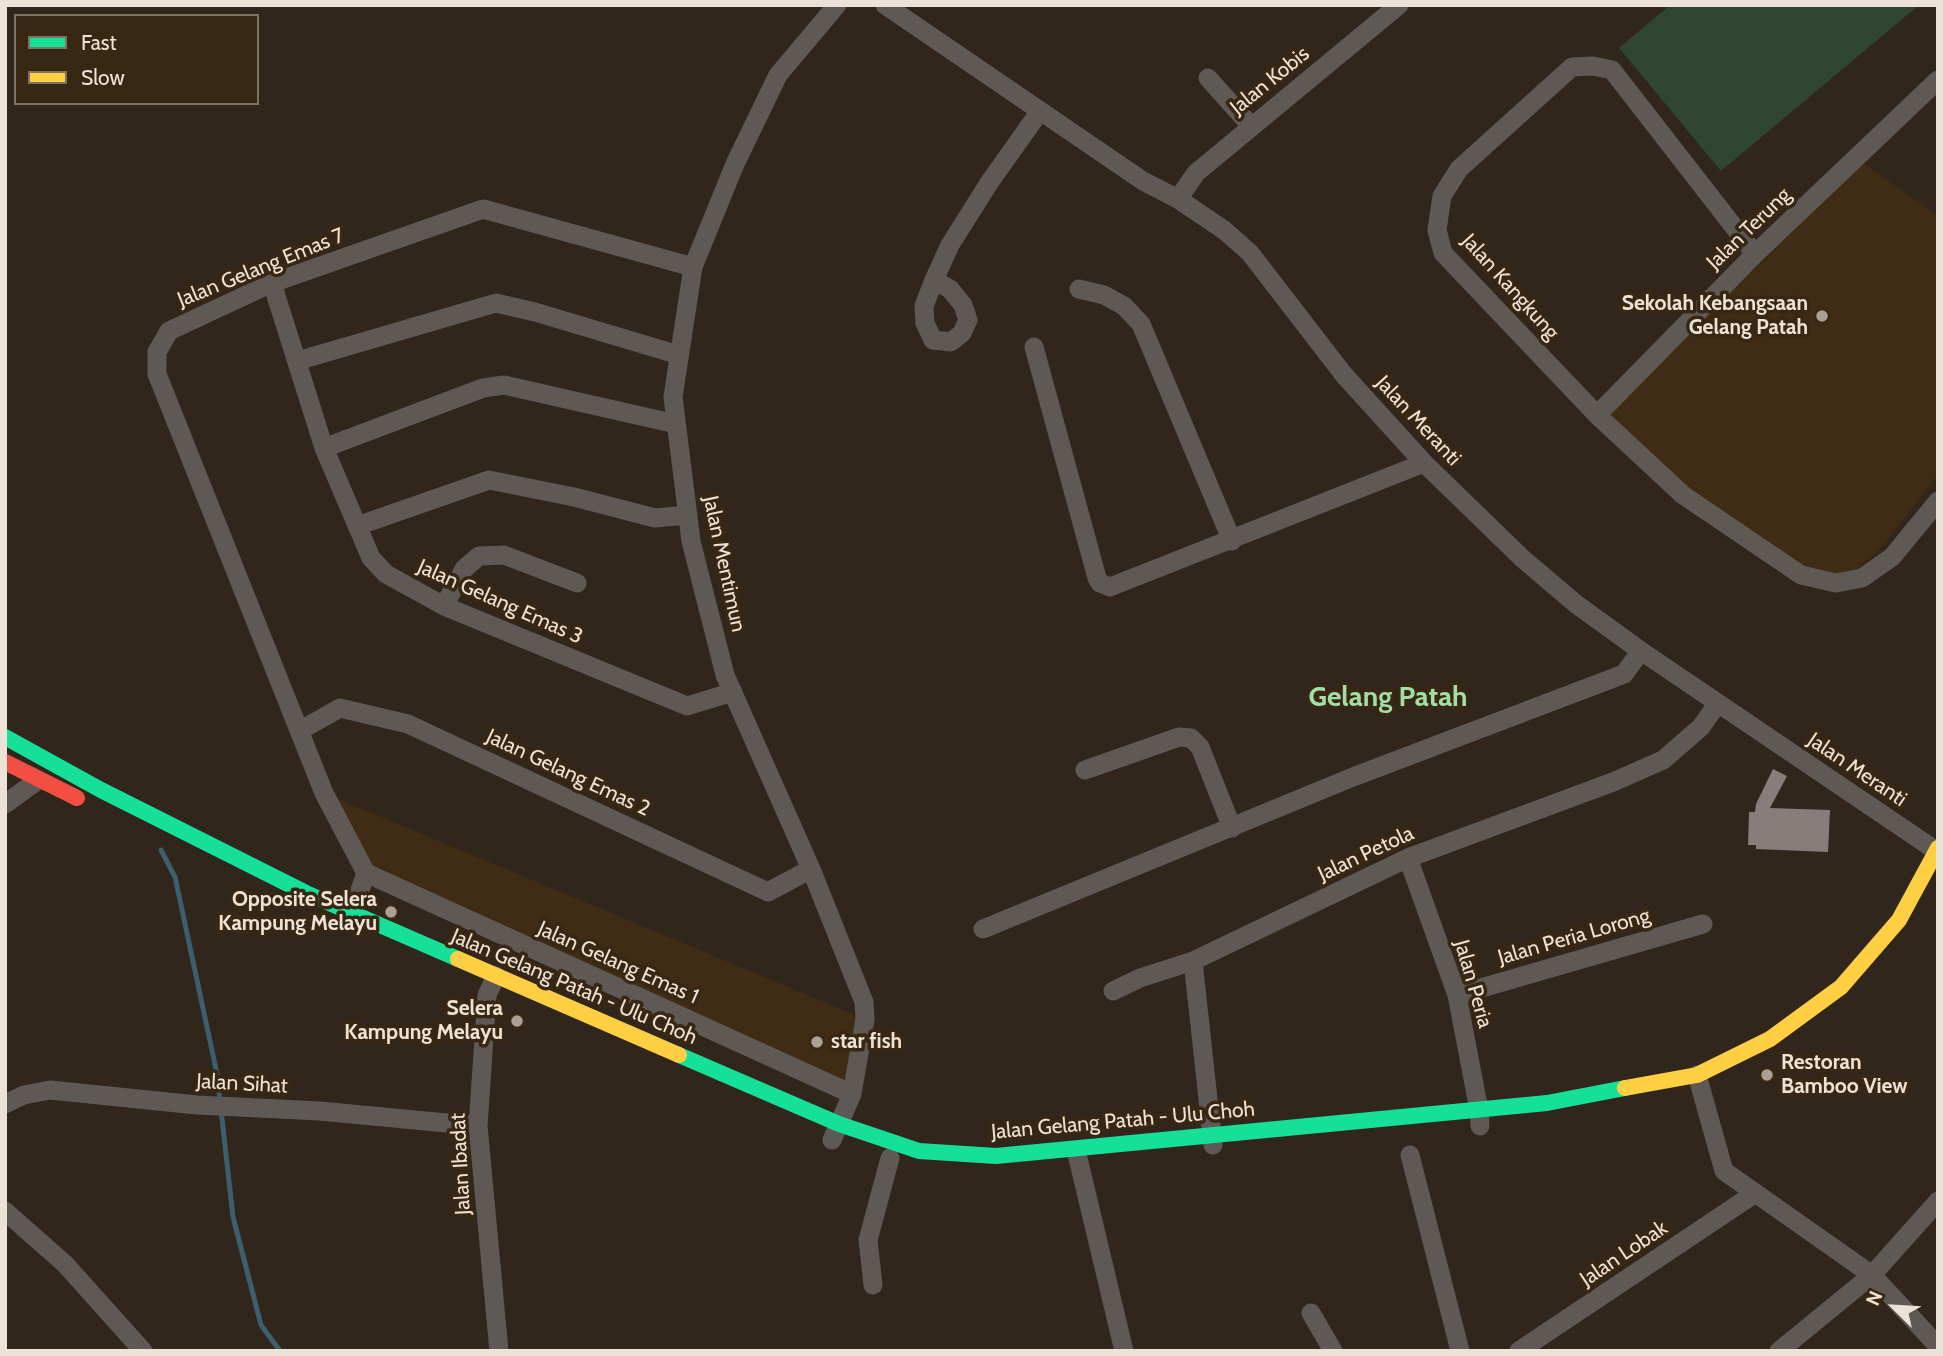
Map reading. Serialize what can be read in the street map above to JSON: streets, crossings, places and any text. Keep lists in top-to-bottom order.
{
  "streets": {
    "main road": ["Jalan Gelang Patah - Ulu Choh"],
    "street": [
      "Jalan Kobis",
      "Jalan Terung",
      "Jalan Gelang Emas 7",
      "Jalan Kangkung",
      "Jalan Meranti",
      "Jalan Mentimun",
      "Jalan Gelang Emas 3",
      "Jalan Gelang Emas 2",
      "Jalan Petola",
      "Jalan Peria Lorong",
      "Jalan Gelang Emas 1",
      "Jalan Peria",
      "Jalan Sihat",
      "Jalan Ibadat",
      "Jalan Lobak"
    ]
  },
  "crossings": [
    ["Jalan Kobis", "Jalan Meranti"],
    ["Jalan Terung", "Jalan Kangkung"],
    ["Jalan Gelang Emas 7", "Jalan Mentimun"],
    ["Jalan Gelang Emas 7", "Jalan Gelang Emas 3"],
    ["Jalan Gelang Emas 7", "Jalan Gelang Emas 2"],
    ["Jalan Gelang Emas 7", "Jalan Gelang Emas 1"],
    ["Jalan Meranti", "Jalan Petola"],
    ["Jalan Meranti", "Jalan Gelang Patah - Ulu Choh"],
    ["Jalan Mentimun", "Jalan Gelang Emas 3"],
    ["Jalan Mentimun", "Jalan Gelang Emas 2"],
    ["Jalan Mentimun", "Jalan Gelang Emas 1"],
    ["Jalan Mentimun", "Jalan Gelang Patah - Ulu Choh"],
    ["Jalan Petola", "Jalan Peria"],
    ["Jalan Peria Lorong", "Jalan Peria"],
    ["Jalan Peria", "Jalan Gelang Patah - Ulu Choh"],
    ["Jalan Gelang Patah - Ulu Choh", "Jalan Ibadat"],
    ["Jalan Sihat", "Jalan Ibadat"]
  ],
  "districts": ["Gelang Patah"],
  "places": [
    "Sekolah Kebangsaan Gelang Patah",
    "Opposite Selera Kampung Melayu",
    "Selera Kampung Melayu",
    "star fish",
    "Restoran Bamboo View"
  ],
  "legend": ["Fast", "Slow"],
  "north": "top left"
}
